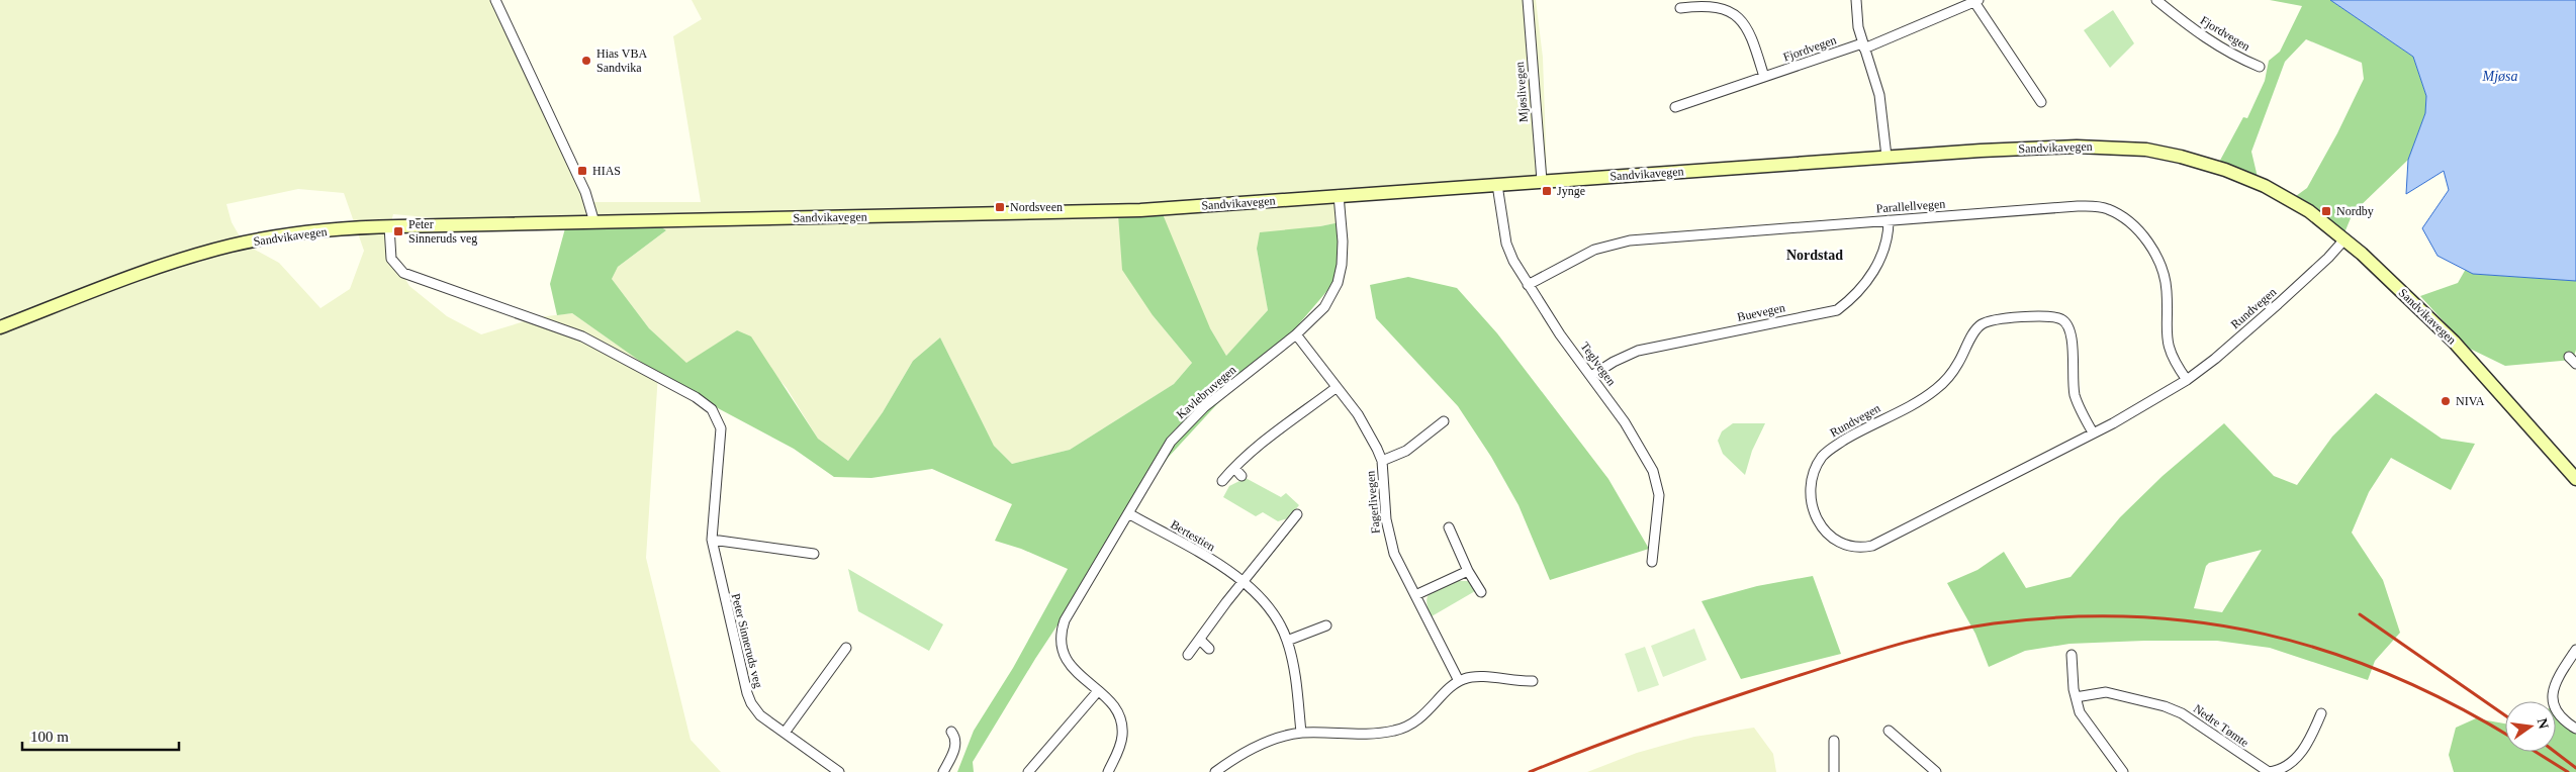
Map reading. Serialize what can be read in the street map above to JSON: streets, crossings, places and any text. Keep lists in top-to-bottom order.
{
  "streets": {
    "main road": ["Sandvikavegen"],
    "street": [
      "Fjordvegen",
      "Mjøslivegen",
      "Parallellvegen",
      "Rundvegen",
      "Buevegen",
      "Teglvegen",
      "Kavlebruvegen",
      "Fagerlivegen",
      "Bertestien",
      "Peter Sinneruds veg",
      "Nedre Tømte"
    ]
  },
  "crossings": [
    ["Mjøslivegen", "Sandvikavegen"],
    ["Sandvikavegen", "Rundvegen"],
    ["Sandvikavegen", "Teglvegen"],
    ["Sandvikavegen", "Kavlebruvegen"],
    ["Sandvikavegen", "Peter Sinneruds veg"],
    ["Parallellvegen", "Rundvegen"],
    ["Parallellvegen", "Buevegen"],
    ["Parallellvegen", "Teglvegen"],
    ["Buevegen", "Teglvegen"],
    ["Kavlebruvegen", "Fagerlivegen"],
    ["Kavlebruvegen", "Bertestien"]
  ],
  "districts": ["Nordstad"],
  "water": ["Mjøsa"],
  "places": {
    "other": ["Hias VBA Sandvika", "NIVA"],
    "transit": [
      "HIAS",
      "Jynge",
      "Nordsveen",
      "Nordby",
      "Peter Sinneruds veg"
    ]
  },
  "scale_bar": "100 m",
  "north": "right"
}
